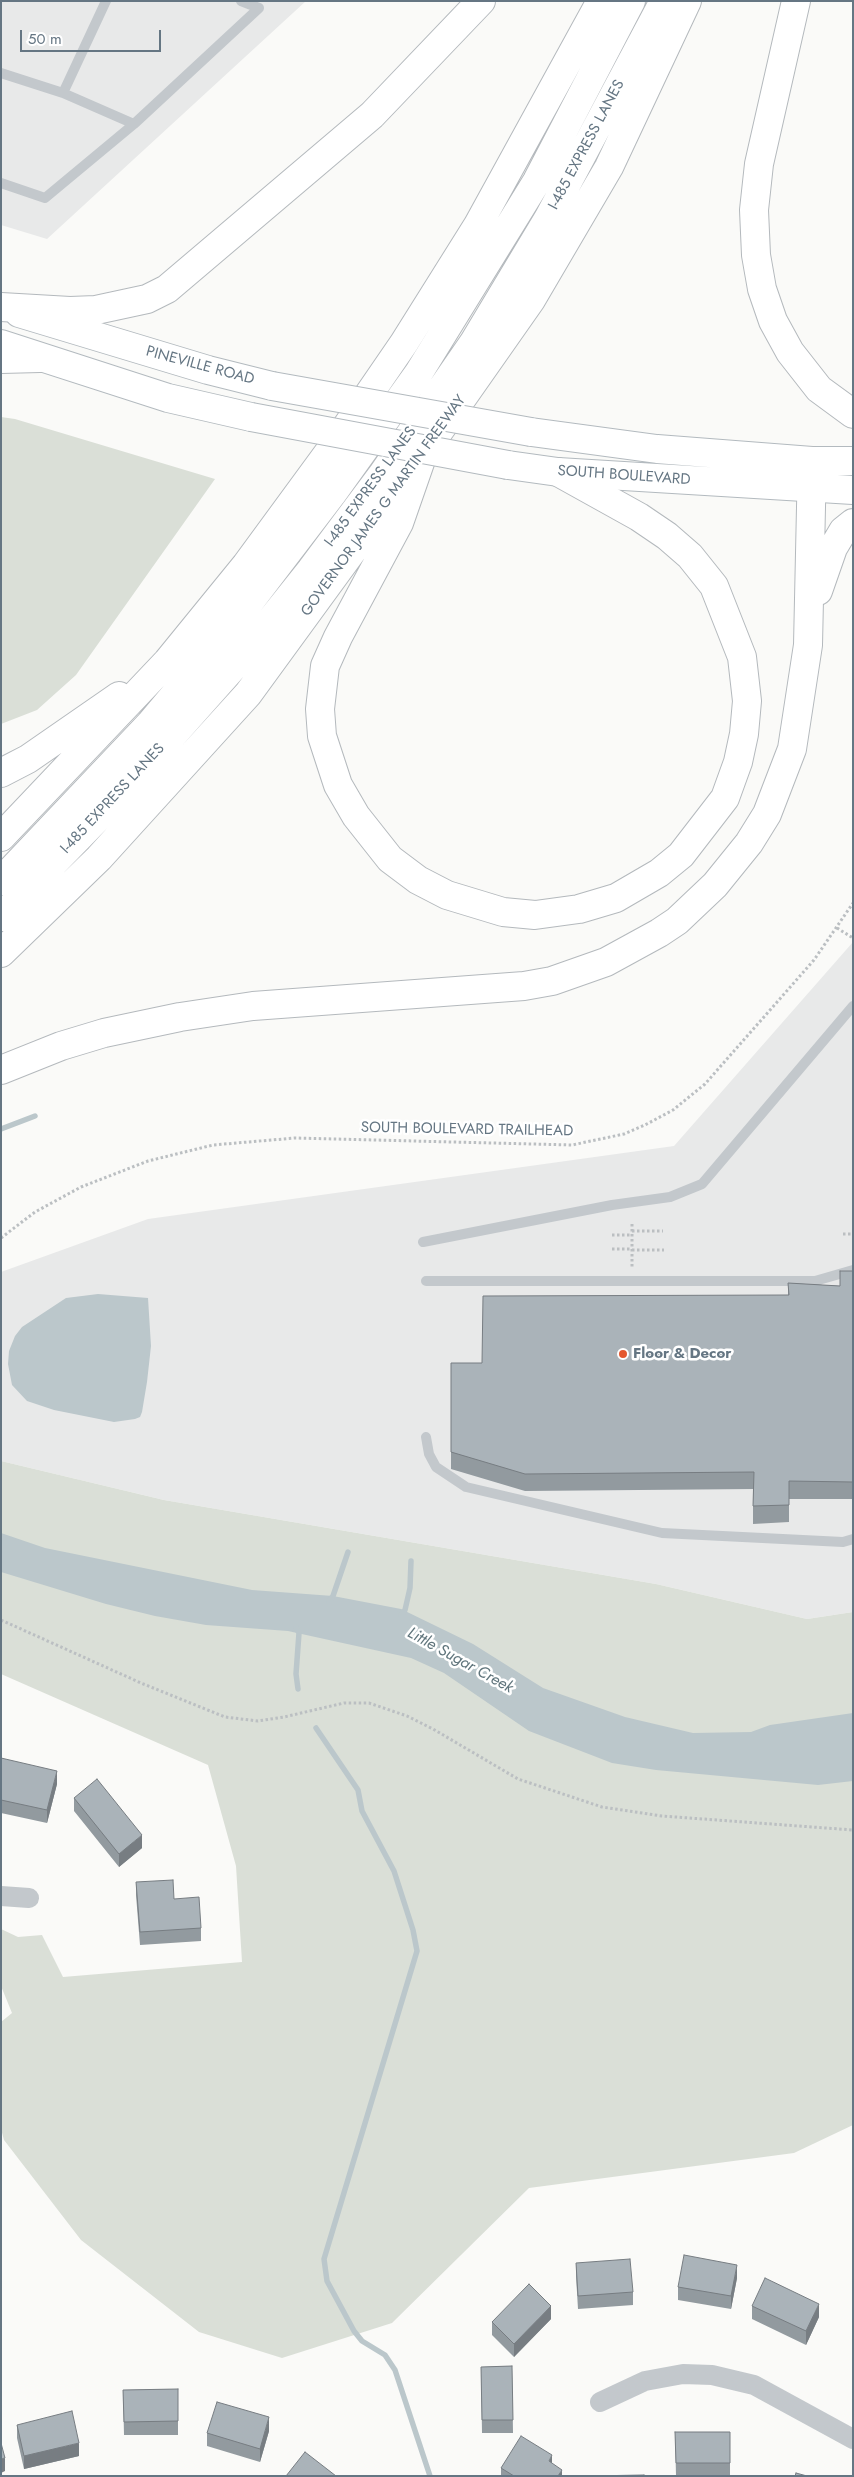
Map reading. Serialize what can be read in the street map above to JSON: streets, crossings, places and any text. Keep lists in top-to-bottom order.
{
  "streets": {
    "main road": [
      "I-485 EXPRESS LANES",
      "PINEVILLE ROAD",
      "SOUTH BOULEVARD",
      "GOVERNOR JAMES G MARTIN FREEWAY"
    ],
    "path": ["SOUTH BOULEVARD TRAILHEAD"]
  },
  "crossings": [
    ["PINEVILLE ROAD", "SOUTH BOULEVARD"]
  ],
  "water": ["Little Sugar Creek"],
  "places": ["Floor & Decor"],
  "scale_bar": "50 m"
}
